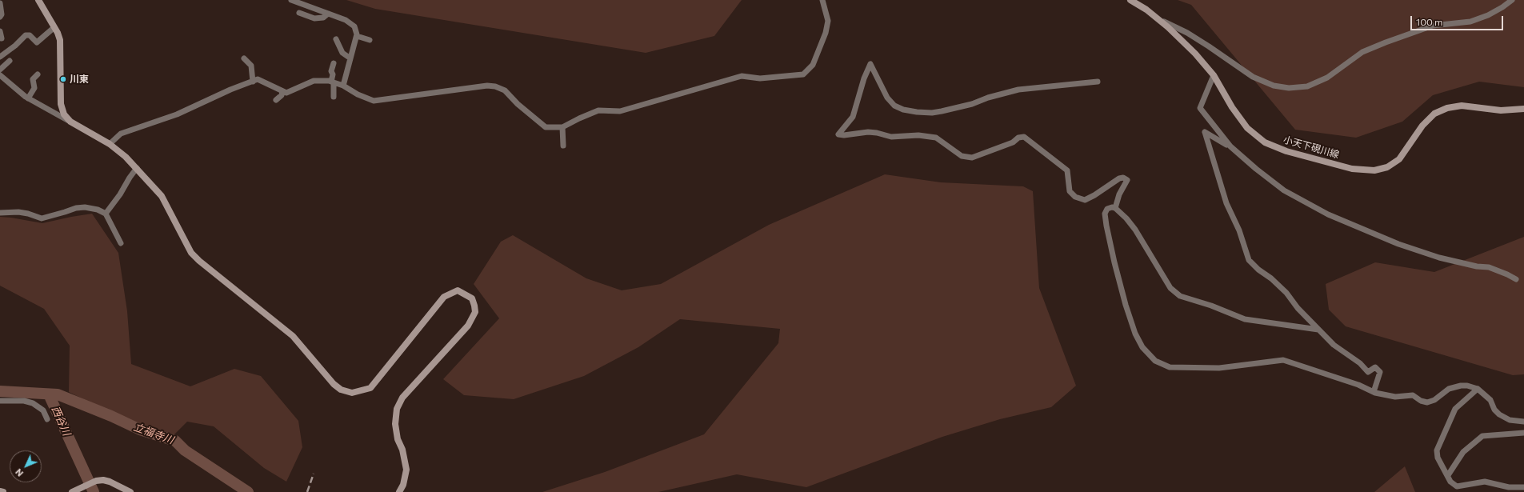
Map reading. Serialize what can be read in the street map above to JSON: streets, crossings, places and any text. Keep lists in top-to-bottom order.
{
  "streets": {
    "street": ["小天下硯川線"]
  },
  "water": ["西谷川", "立福寺川"],
  "places": ["川東"],
  "scale_bar": "100 m",
  "north": "bottom left"
}
